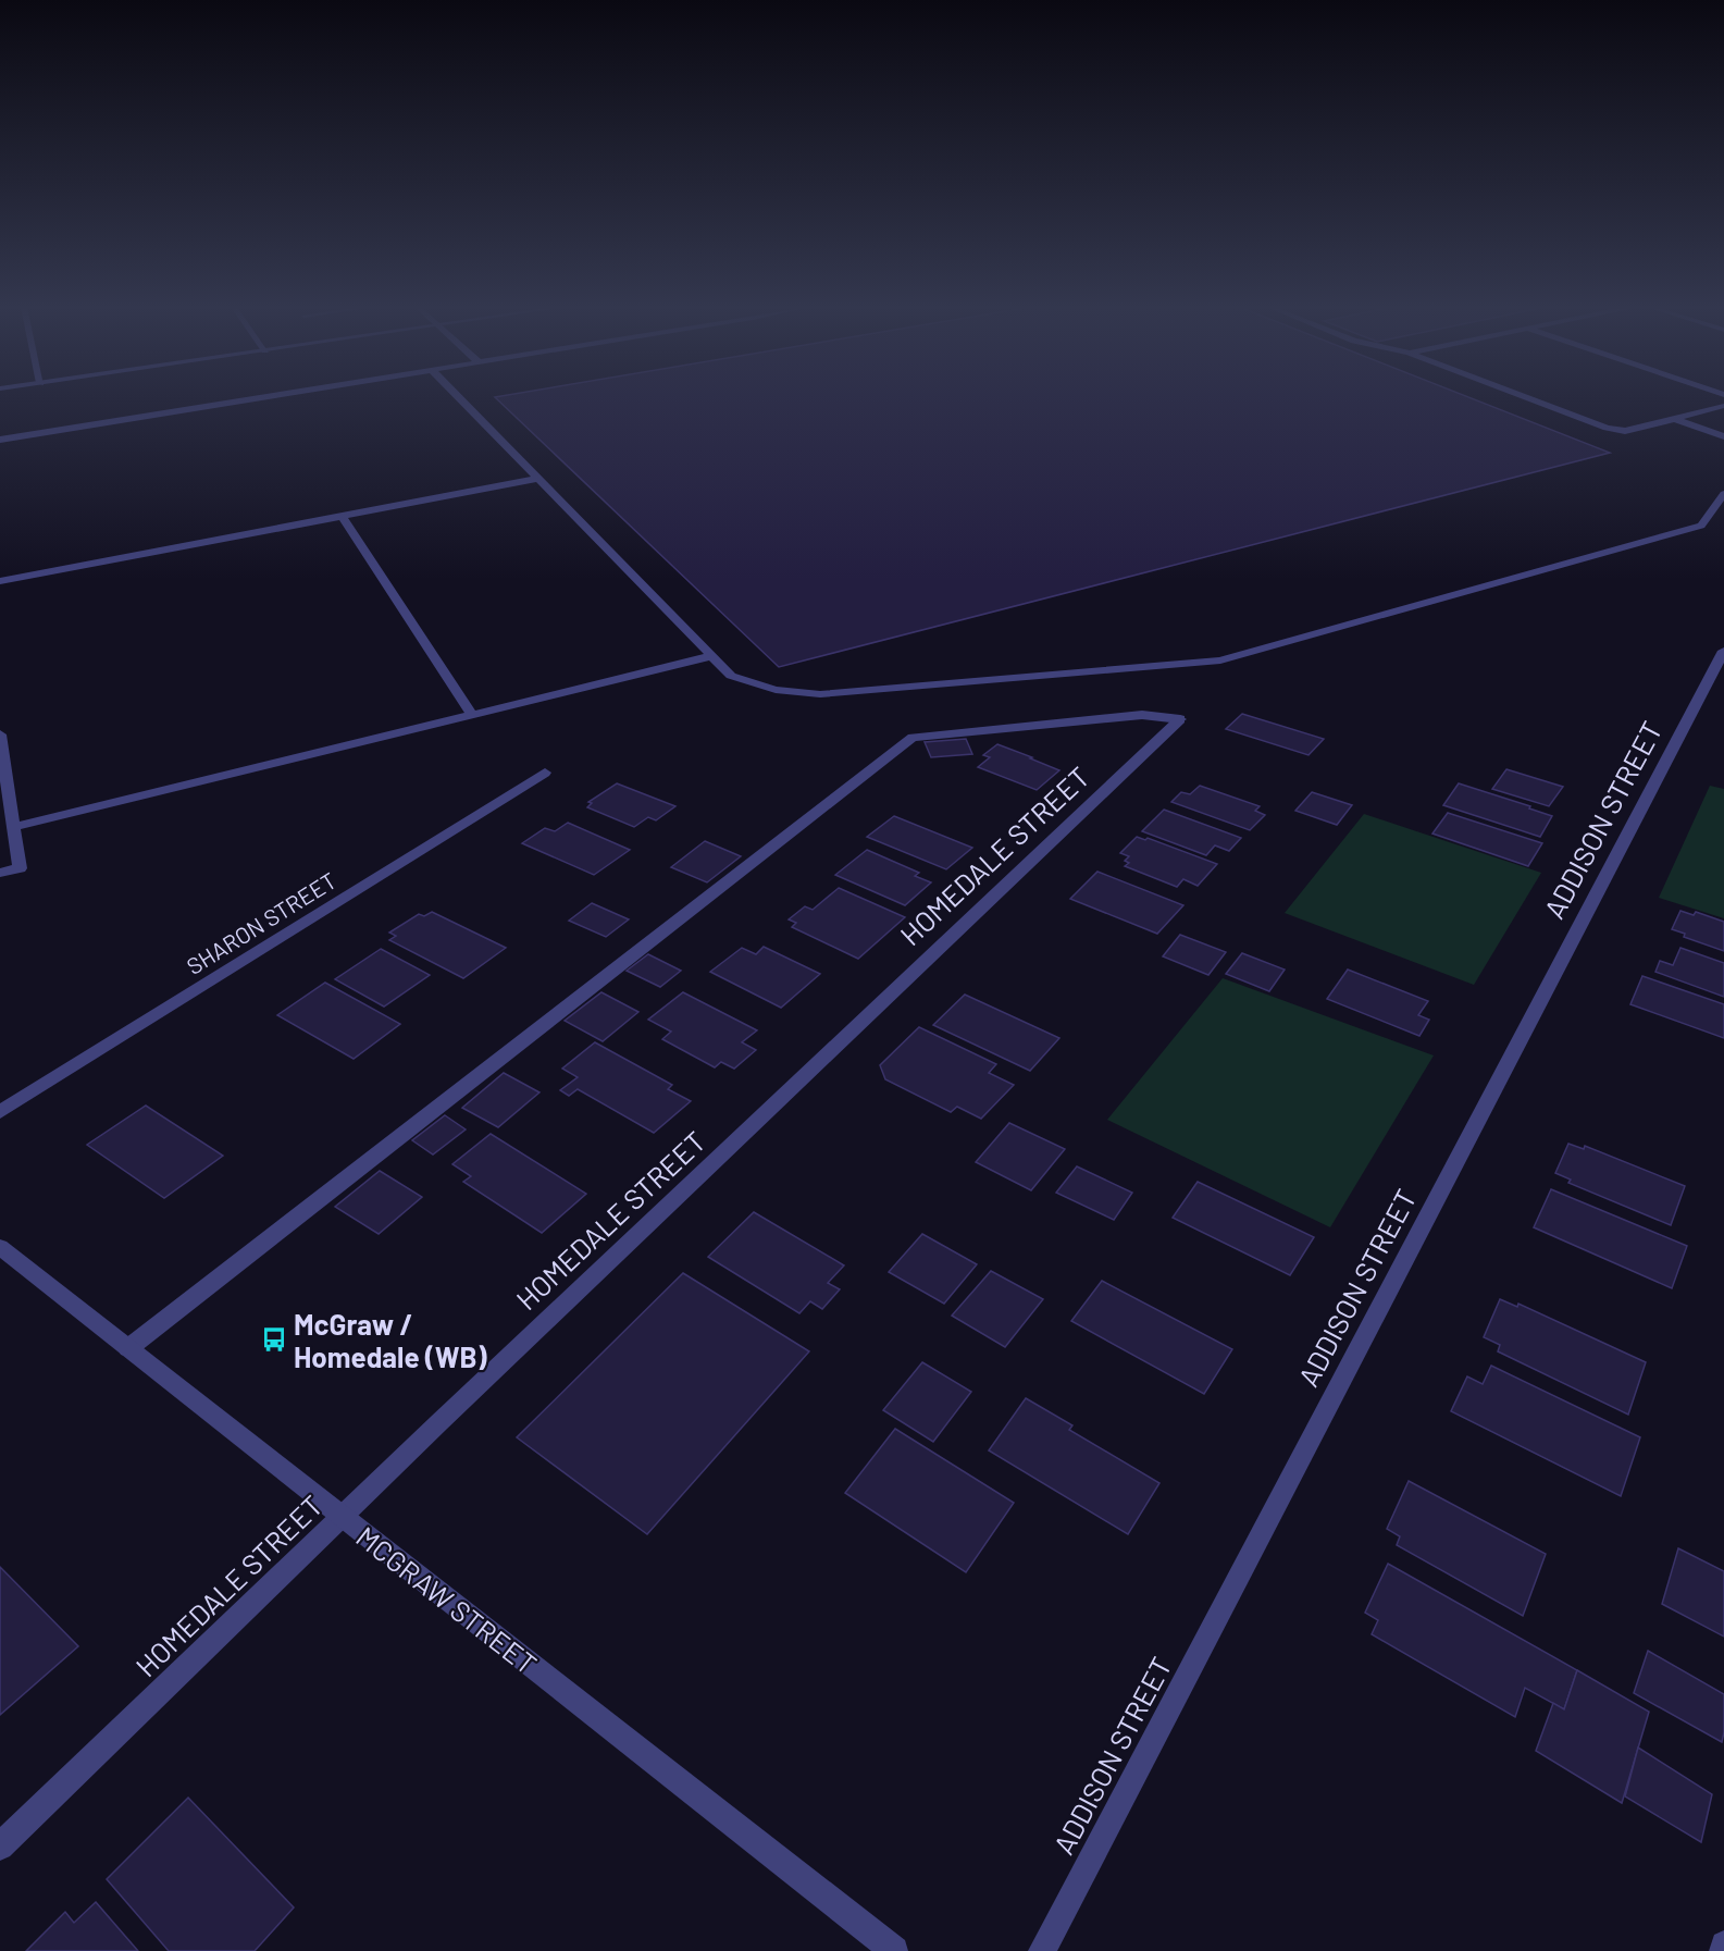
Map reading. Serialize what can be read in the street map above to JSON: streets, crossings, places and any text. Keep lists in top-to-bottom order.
{
  "streets": {
    "street": [
      "ADDISON STREET",
      "HOMEDALE STREET",
      "SHARON STREET",
      "MCGRAW STREET"
    ]
  },
  "crossings": [
    ["HOMEDALE STREET", "MCGRAW STREET"]
  ],
  "places": {
    "bus stop": ["McGraw / Homedale (WB)"]
  }
}
